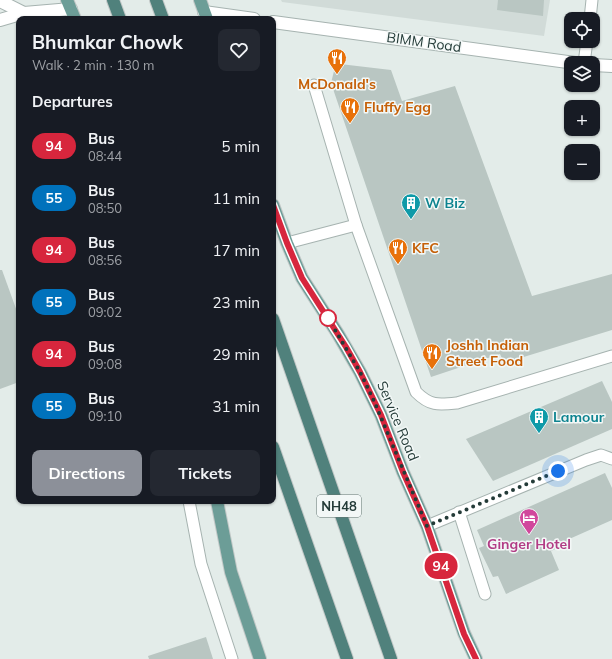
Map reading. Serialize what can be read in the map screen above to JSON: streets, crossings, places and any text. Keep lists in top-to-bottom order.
{
  "streets": {
    "highway": ["NH48"],
    "main road": ["Service Road"],
    "street": ["BIMM Road"]
  },
  "places": {
    "restaurant": [
      "McDonald's",
      "Fluffy Egg",
      "KFC",
      "Joshh Indian Street Food"
    ],
    "building": ["W Biz", "Lamour"],
    "hotel": ["Ginger Hotel"]
  },
  "lines": ["bus line 94"],
  "page": {
    "on_map": "94",
    "map_buttons": ["+", "−"],
    "heading": [
      ["Bhumkar Chowk", "Walk · 2 min · 130 m"],
      "Departures"
    ],
    "list": [
      {
        "mark": "94",
        "name": "Bus",
        "note": "08:44",
        "value": "5 min"
      },
      {
        "mark": "55",
        "name": "Bus",
        "note": "08:50",
        "value": "11 min"
      },
      {
        "mark": "94",
        "name": "Bus",
        "note": "08:56",
        "value": "17 min"
      },
      {
        "mark": "55",
        "name": "Bus",
        "note": "09:02",
        "value": "23 min"
      },
      {
        "mark": "94",
        "name": "Bus",
        "note": "09:08",
        "value": "29 min"
      },
      {
        "mark": "55",
        "name": "Bus",
        "note": "09:10",
        "value": "31 min"
      }
    ],
    "buttons": ["Directions", "Tickets"]
  }
}
